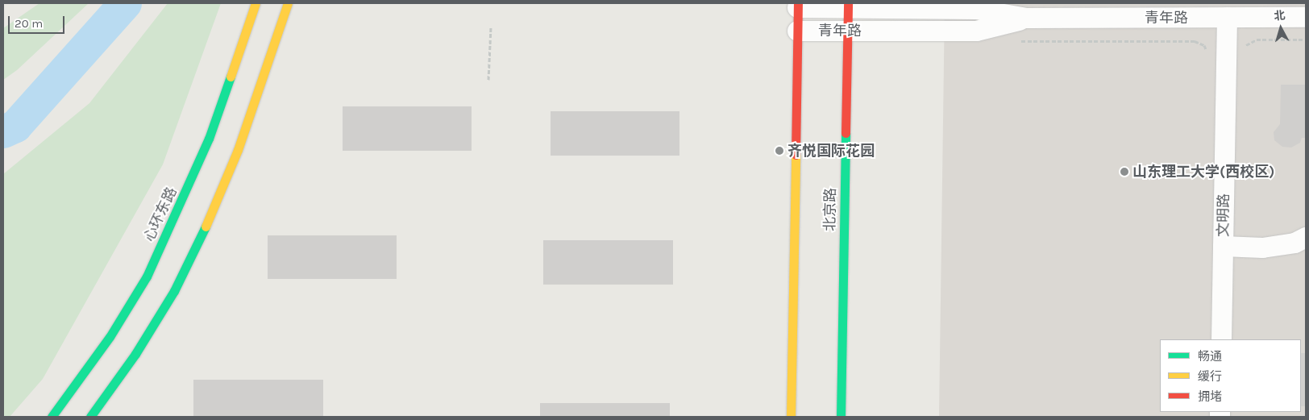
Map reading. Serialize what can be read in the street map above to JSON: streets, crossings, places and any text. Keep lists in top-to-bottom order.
{
  "streets": {
    "main road": ["北京路", "心环东路"],
    "street": ["青年路", "文明路"]
  },
  "crossings": [
    ["青年路", "北京路"],
    ["青年路", "文明路"]
  ],
  "places": ["齐悦国际花园", "山东理工大学(西校区)"],
  "legend": ["畅通", "缓行", "拥堵"],
  "scale_bar": "20 m",
  "north": "top"
}
